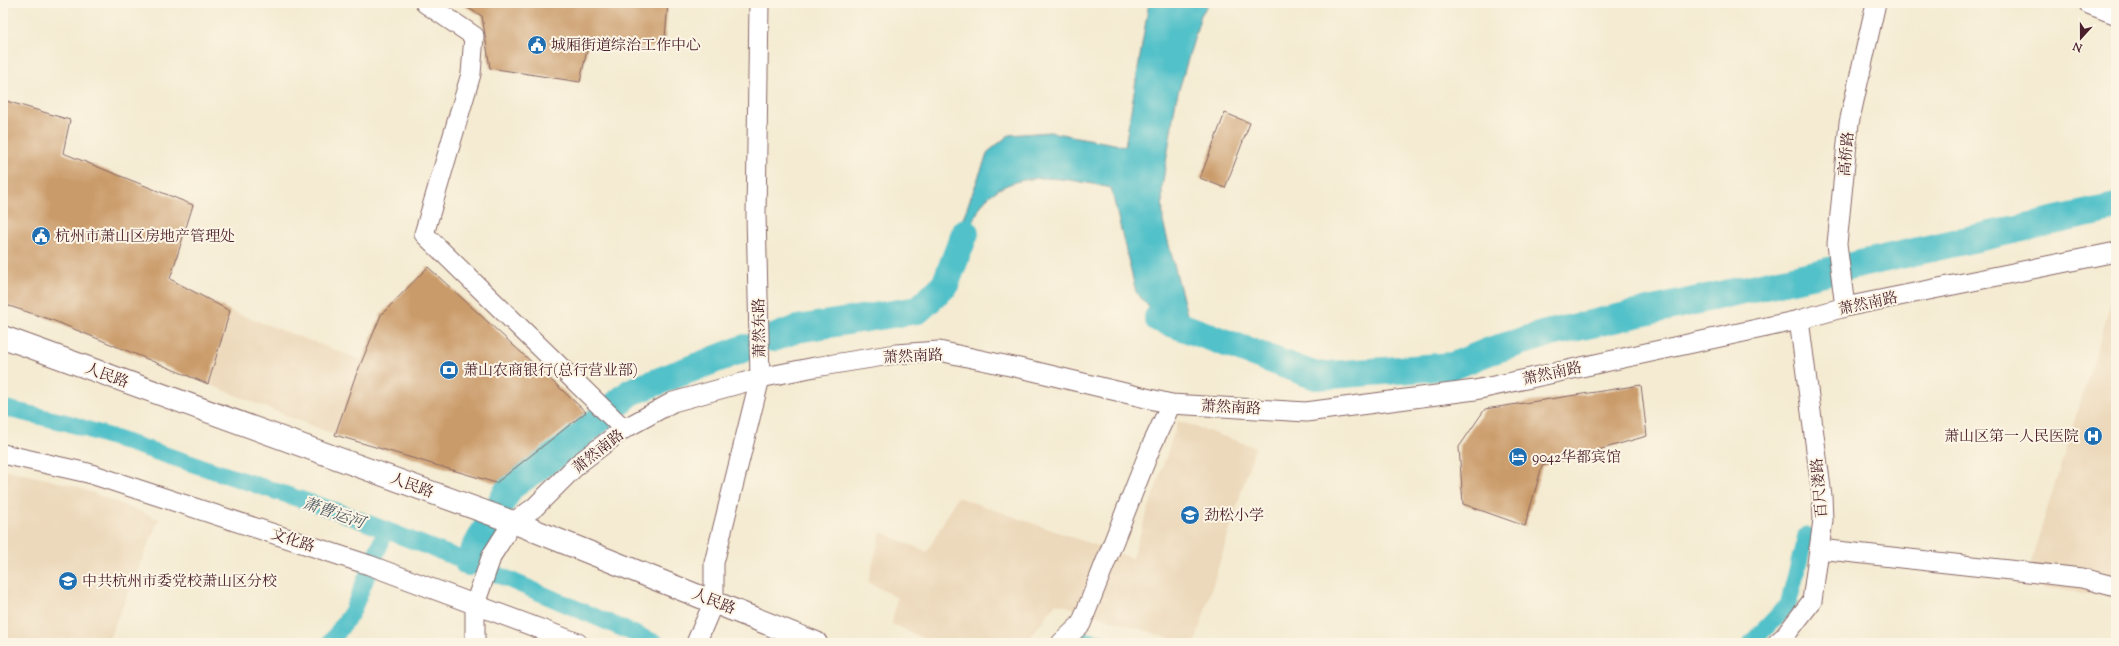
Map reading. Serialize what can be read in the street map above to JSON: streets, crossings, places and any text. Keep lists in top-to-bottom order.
{
  "streets": {
    "main road": ["人民路"],
    "street": [
      "高桥路",
      "萧然南路",
      "萧然东路",
      "百尺溇路",
      "文化路"
    ]
  },
  "crossings": [
    ["高桥路", "萧然南路"],
    ["萧然南路", "萧然东路"],
    ["萧然南路", "人民路"],
    ["萧然南路", "百尺溇路"],
    ["萧然南路", "文化路"],
    ["萧然东路", "人民路"]
  ],
  "water": ["萧曹运河"],
  "places": {
    "public building": ["城厢街道综治工作中心", "杭州市萧山区房地产管理处"],
    "bank": ["萧山农商银行(总行营业部)"],
    "hospital": ["萧山区第一人民医院"],
    "hotel": ["9042华都宾馆"],
    "school or university": ["劲松小学", "中共杭州市委党校萧山区分校"]
  },
  "north": "bottom"
}
